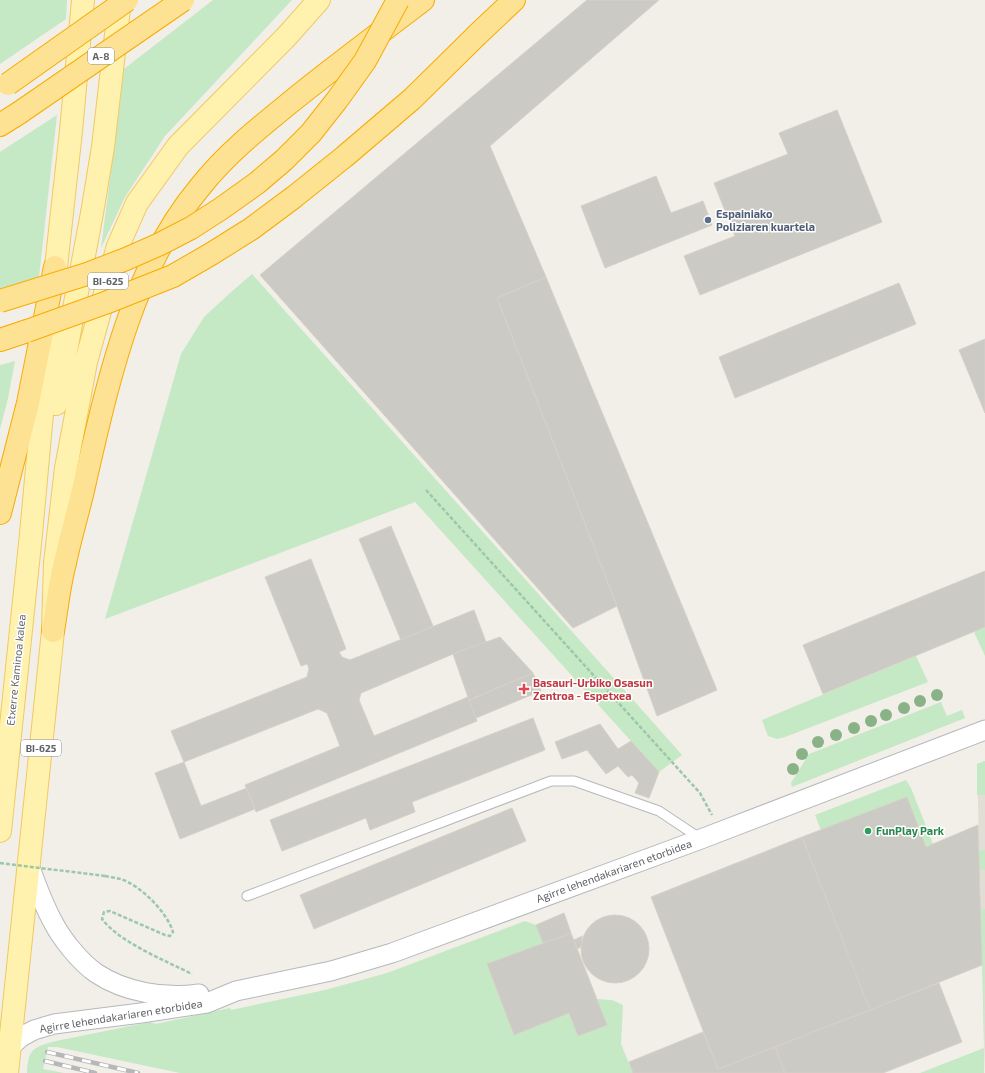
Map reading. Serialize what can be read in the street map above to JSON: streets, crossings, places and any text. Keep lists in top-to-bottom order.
{
  "streets": {
    "highway": ["A-8"],
    "main road": ["BI-625", "Etxerre Kaminoa kalea"],
    "street": ["Agirre lehendakariaren etorbidea"]
  },
  "crossings": [
    ["BI-625", "Etxerre Kaminoa kalea"],
    ["BI-625", "Agirre lehendakariaren etorbidea"]
  ],
  "places": {
    "other": ["Espainiako Poliziaren kuartela", "FunPlay Park"],
    "health": ["Basauri-Urbiko Osasun Zentroa - Espetxea"]
  }
}
